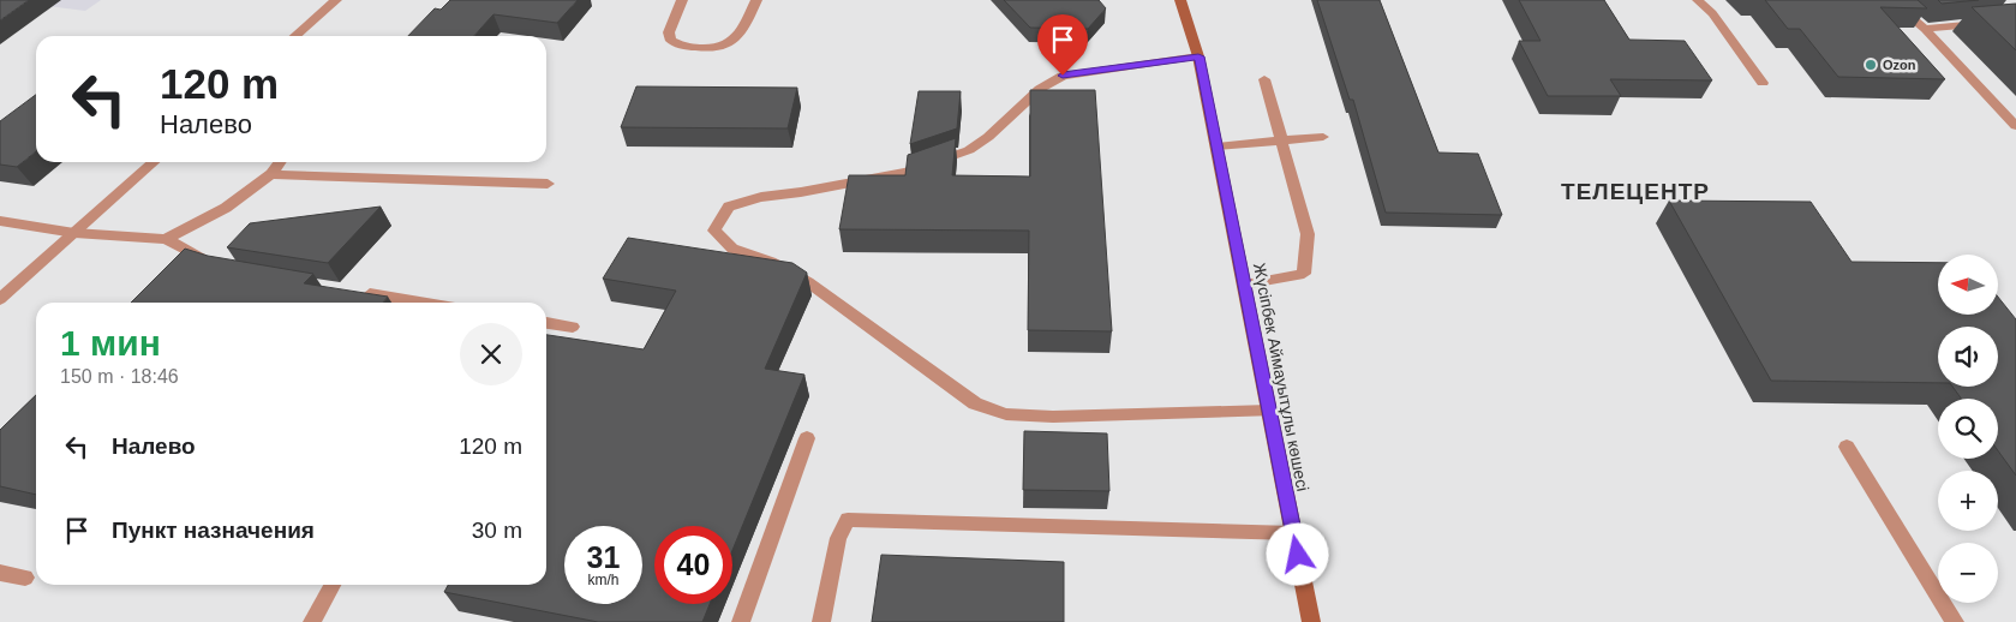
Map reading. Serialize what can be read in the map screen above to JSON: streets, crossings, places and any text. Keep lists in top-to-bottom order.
{
  "streets": {
    "street": ["Жүсіпбек Аймауытұлы көшесі"]
  },
  "districts": ["ТЕЛЕЦЕНТР"],
  "places": ["Ozon"],
  "north": "left",
  "page": {
    "turn": ["120 m", "Налево"],
    "map_buttons": ["+", "−"],
    "heading": ["1 мин", "150 m · 18:46"],
    "list": [
      {
        "name": "Налево",
        "value": "120 m"
      },
      {
        "name": "Пункт назначения",
        "value": "30 m"
      }
    ],
    "speed": "31 km/h",
    "limit": "40"
  }
}
